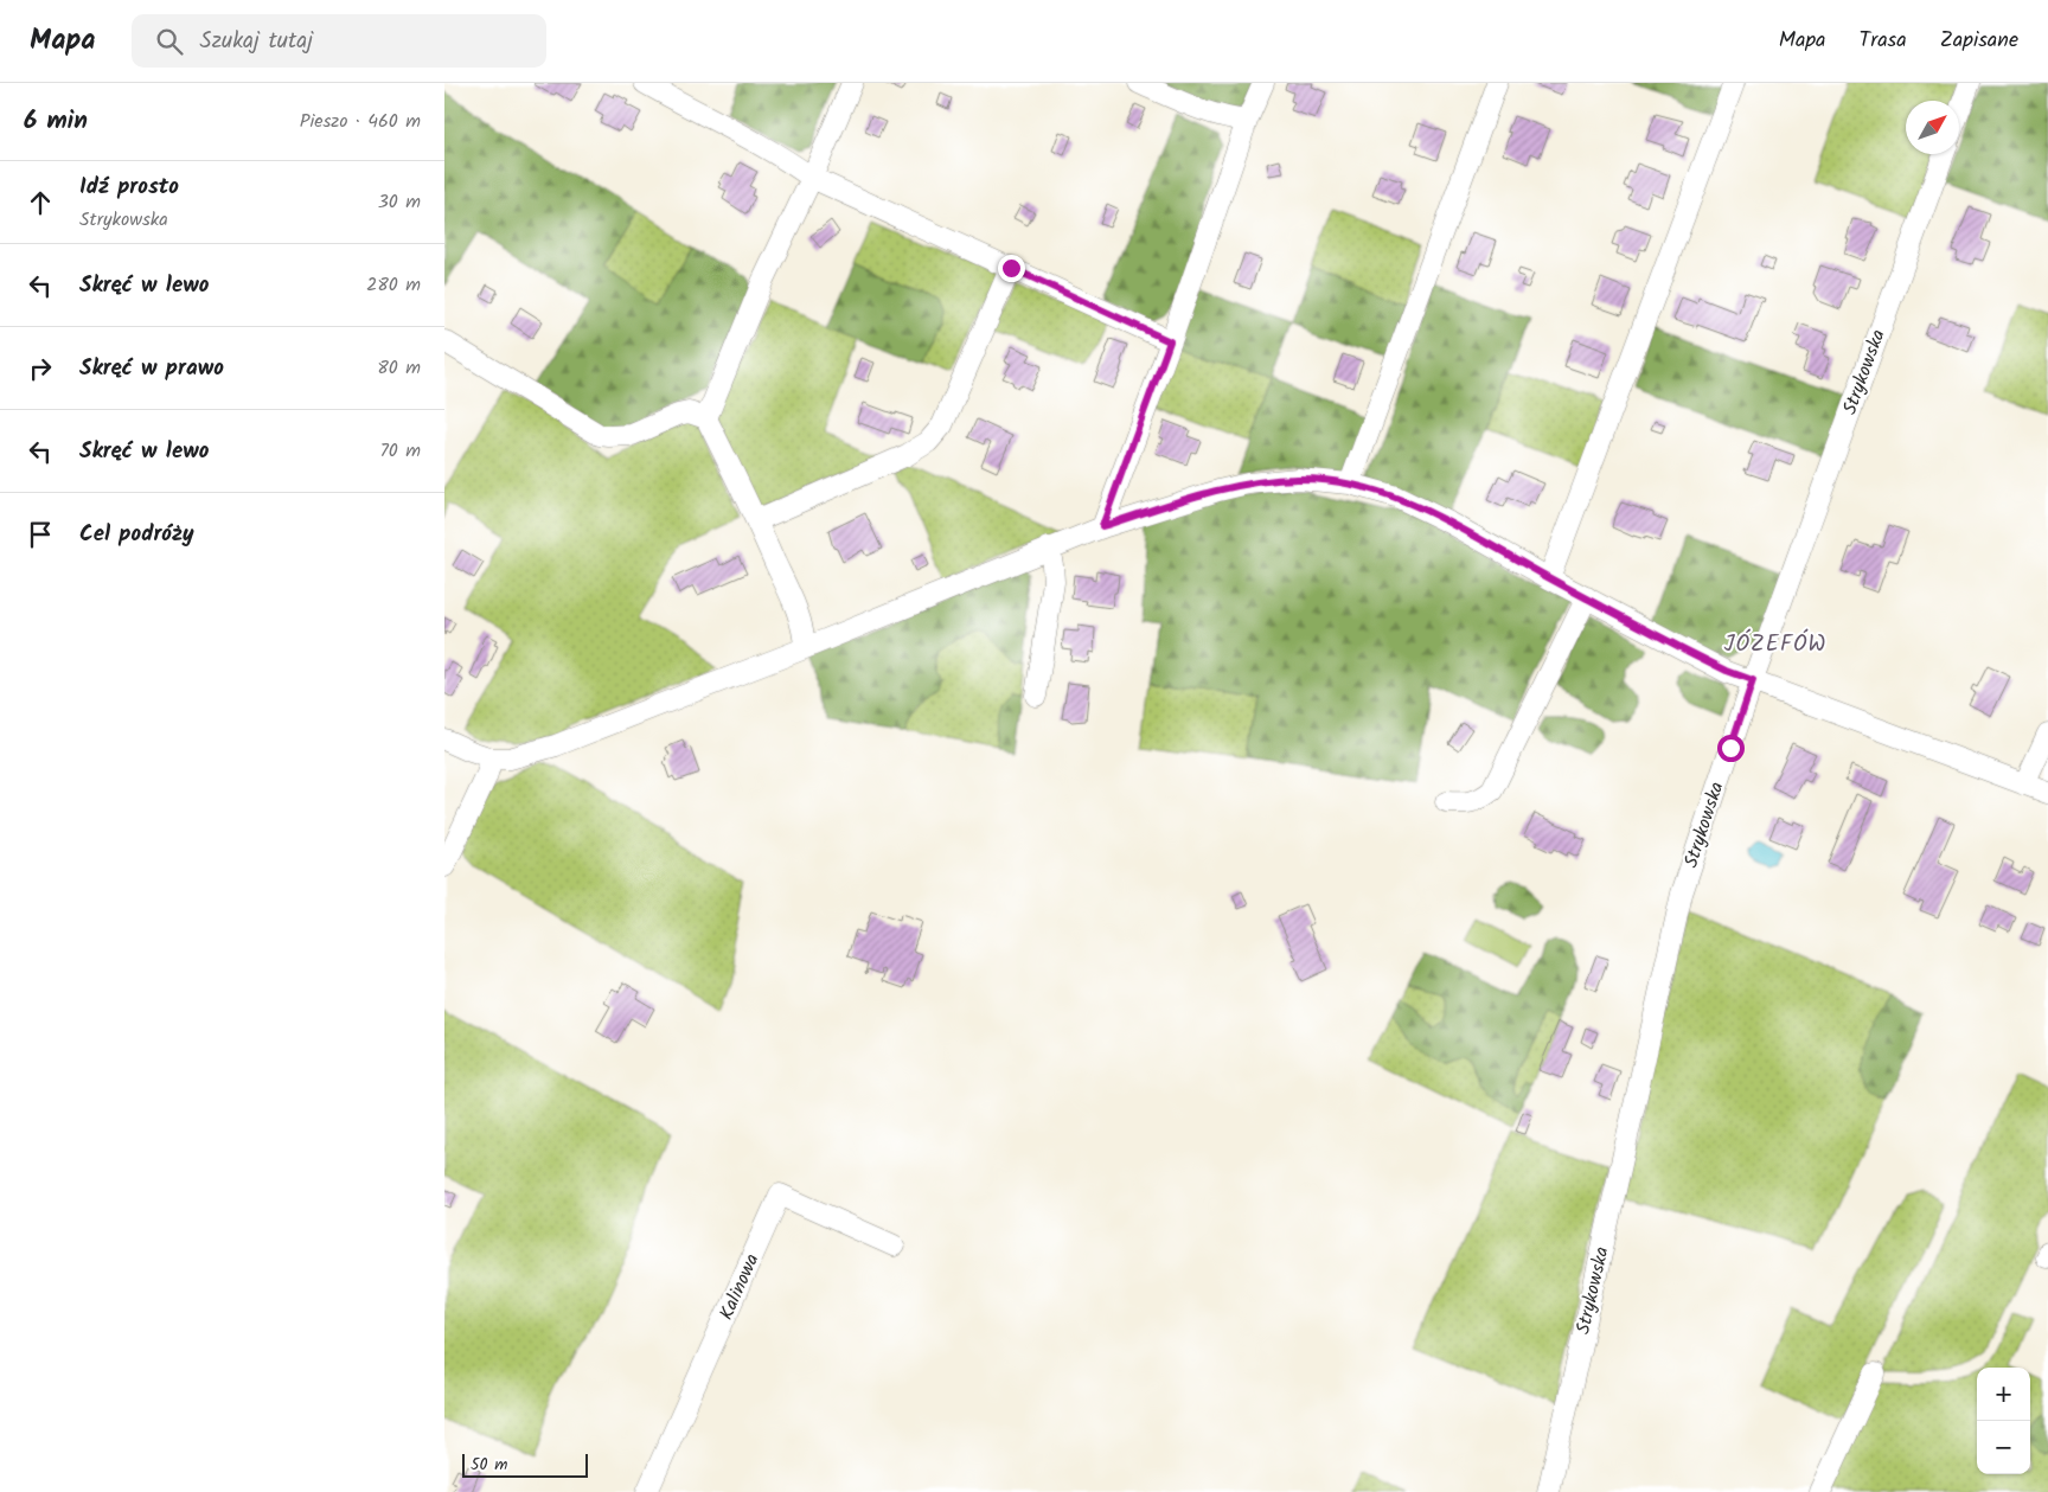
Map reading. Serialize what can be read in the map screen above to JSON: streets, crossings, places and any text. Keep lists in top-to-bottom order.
{
  "streets": {
    "street": ["Strykowska", "Kalinowa"]
  },
  "districts": ["JÓZEFÓW"],
  "scale_bar": "50 m",
  "north": "top right",
  "page": {
    "header": "Mapa",
    "search": "Szukaj tutaj",
    "nav": ["Mapa", "Trasa", "Zapisane"],
    "heading": ["6 min", "Pieszo · 460 m"],
    "list": [
      ["Idź prosto", "Strykowska", "30 m"],
      ["Skręć w lewo", "280 m"],
      ["Skręć w prawo", "80 m"],
      ["Skręć w lewo", "70 m"],
      "Cel podróży"
    ],
    "map_buttons": ["+", "−"],
    "scale": "50 m"
  }
}
